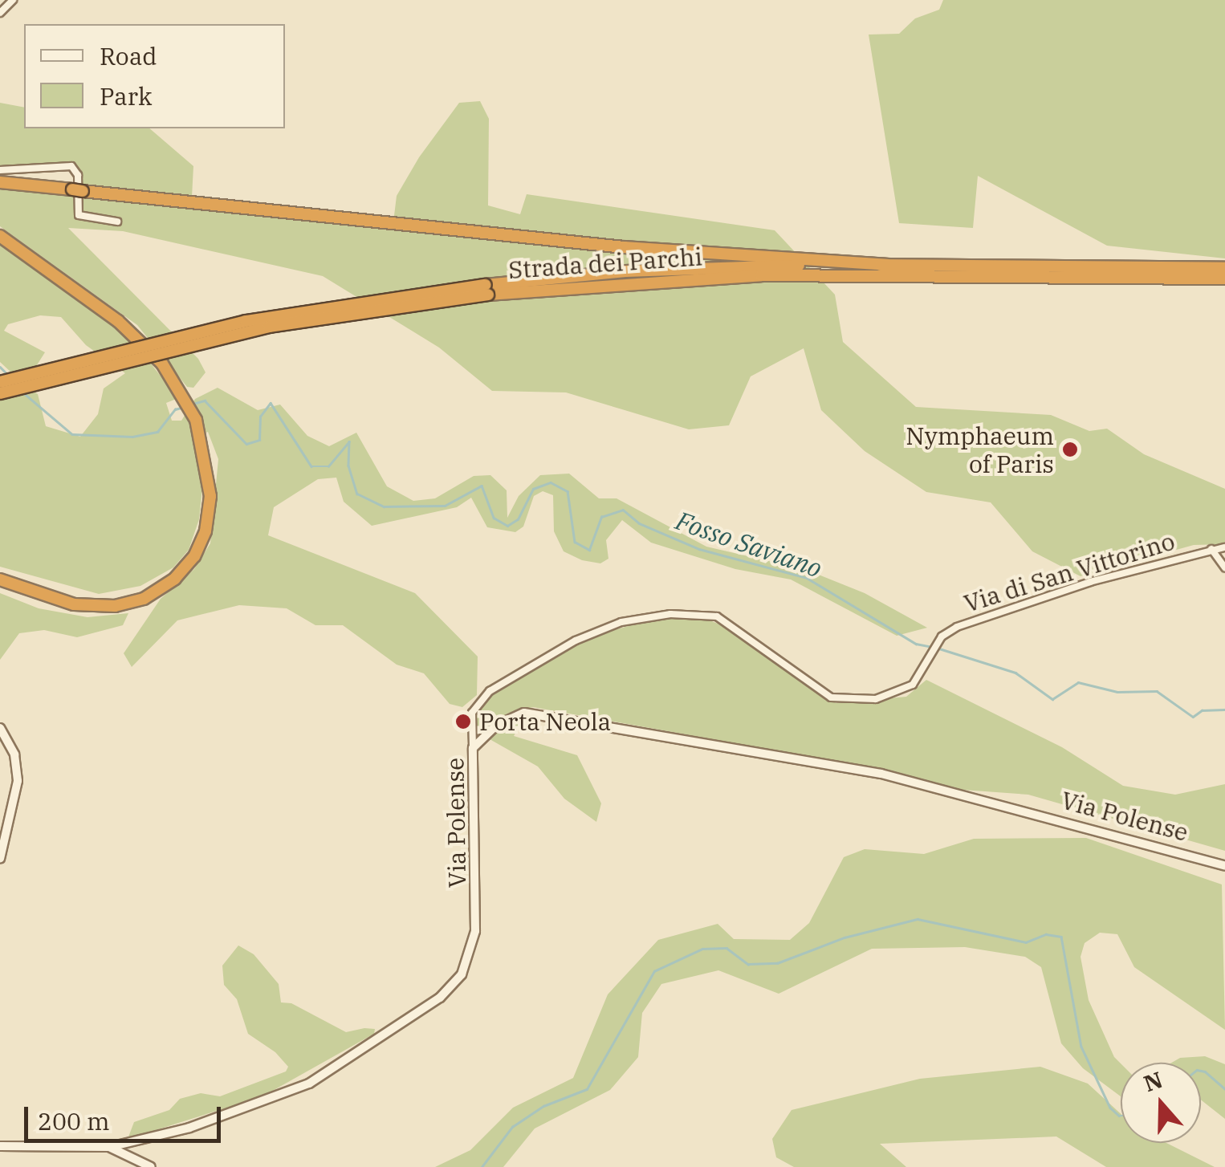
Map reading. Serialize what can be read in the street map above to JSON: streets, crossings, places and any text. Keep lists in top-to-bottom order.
{
  "streets": {
    "highway": ["Strada dei Parchi"],
    "street": ["Via di San Vittorino", "Via Polense"]
  },
  "crossings": [
    ["Via di San Vittorino", "Via Polense"]
  ],
  "water": ["Fosso Saviano"],
  "places": ["Nymphaeum of Paris", "Porta Neola"],
  "legend": ["Road", "Park"],
  "scale_bar": "200 m",
  "north": "top"
}
